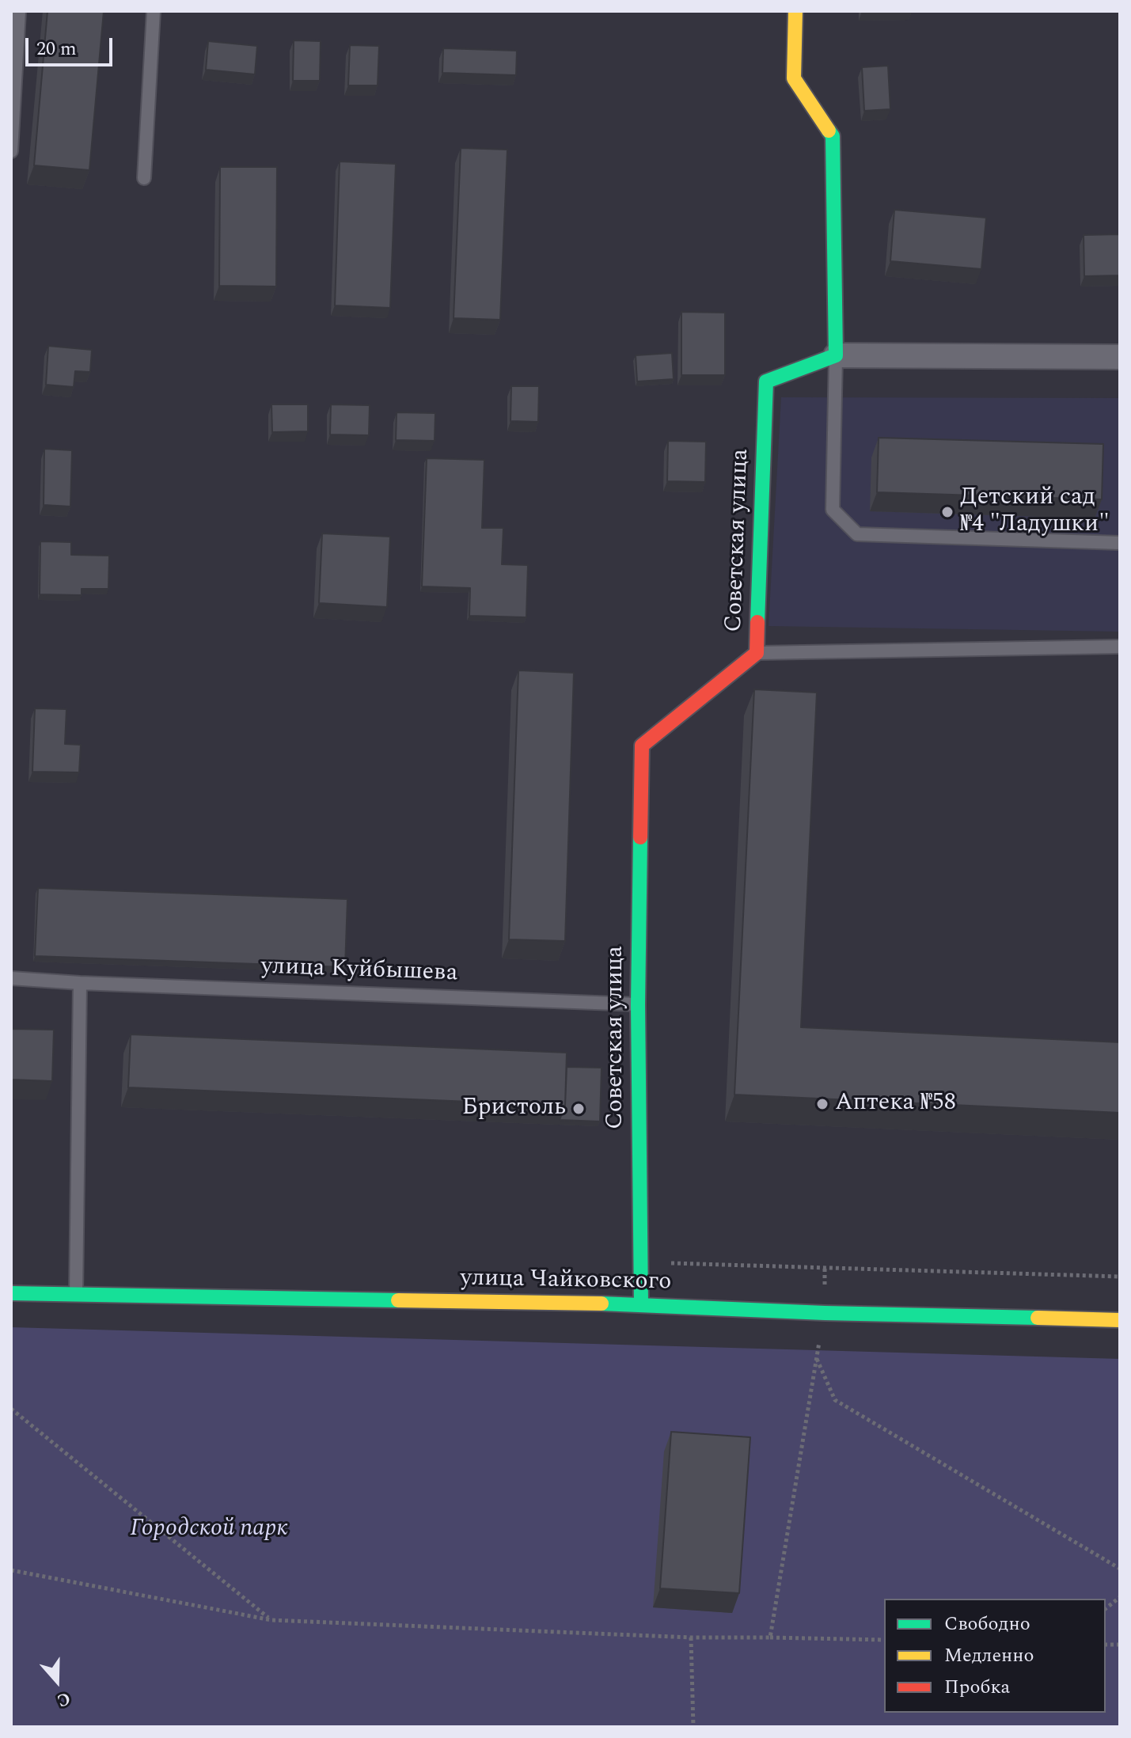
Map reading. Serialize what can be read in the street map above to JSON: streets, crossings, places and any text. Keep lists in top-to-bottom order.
{
  "streets": {
    "street": ["Советская улица", "улица Чайковского"],
    "lane": ["улица Куйбышева"]
  },
  "crossings": [
    ["Советская улица", "улица Куйбышева"],
    ["Советская улица", "улица Чайковского"]
  ],
  "parks": ["Городской парк"],
  "places": ["Детский сад №4 \"Ладушки\"", "Аптека №58", "Бристоль"],
  "legend": ["Свободно", "Медленно", "Пробка"],
  "scale_bar": "20 m",
  "north": "bottom"
}
